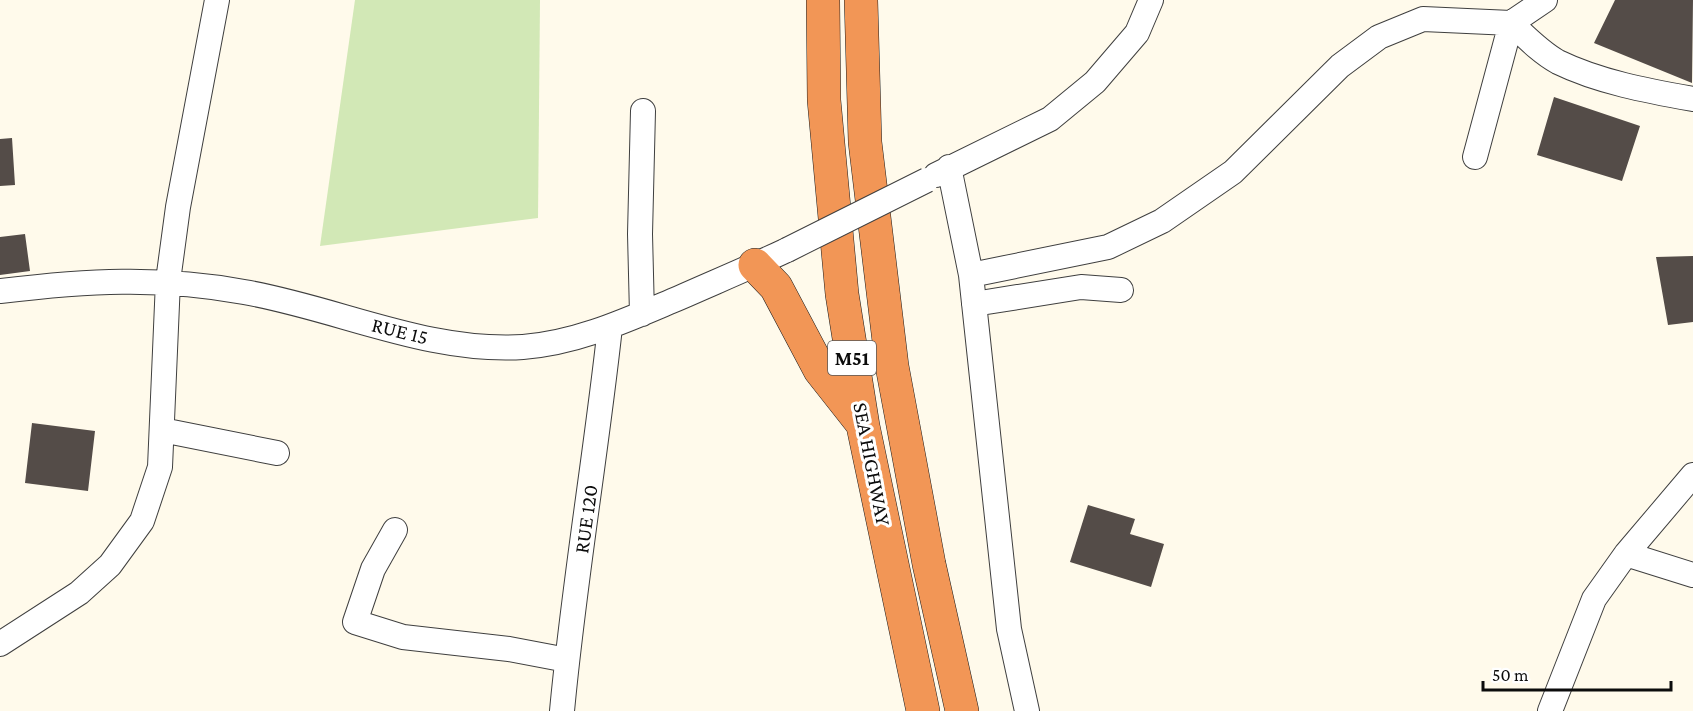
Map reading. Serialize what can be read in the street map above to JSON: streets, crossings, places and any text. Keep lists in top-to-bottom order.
{
  "streets": {
    "highway": ["M51", "SEA HIGHWAY"],
    "street": ["RUE 15", "RUE 120"]
  },
  "crossings": [
    ["RUE 15", "RUE 120"]
  ],
  "scale_bar": "50 m"
}
